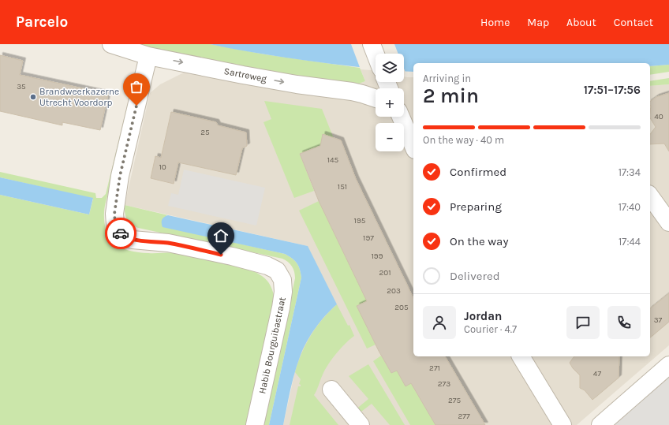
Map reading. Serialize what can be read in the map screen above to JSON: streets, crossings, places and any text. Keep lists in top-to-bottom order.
{
  "streets": {
    "street": ["Sartreweg", "Habib Bourguibastraat"]
  },
  "crossings": [
    ["Sartreweg", "Habib Bourguibastraat"]
  ],
  "one_way": ["Sartreweg"],
  "places": ["Brandweerkazerne Utrecht Voordorp"],
  "house_numbers": [
    "35",
    "40",
    "25",
    "145",
    "10",
    "151",
    "195",
    "197",
    "199",
    "201",
    "203",
    "205",
    "37",
    "271",
    "47",
    "273",
    "275",
    "277"
  ],
  "page": {
    "header": "Parcelo",
    "nav": [
      "Home",
      "Map",
      "About",
      "Contact"
    ],
    "map_buttons": ["+", "−"],
    "heading": ["2 min", "Arriving in", "17:51–17:56"],
    "panel": ["Jordan", "Courier · 4.7"],
    "bar": "On the way · 40 m",
    "list": [
      ["Confirmed", "17:34"],
      ["Preparing", "17:40"],
      ["On the way", "17:44"],
      "Delivered"
    ]
  }
}
